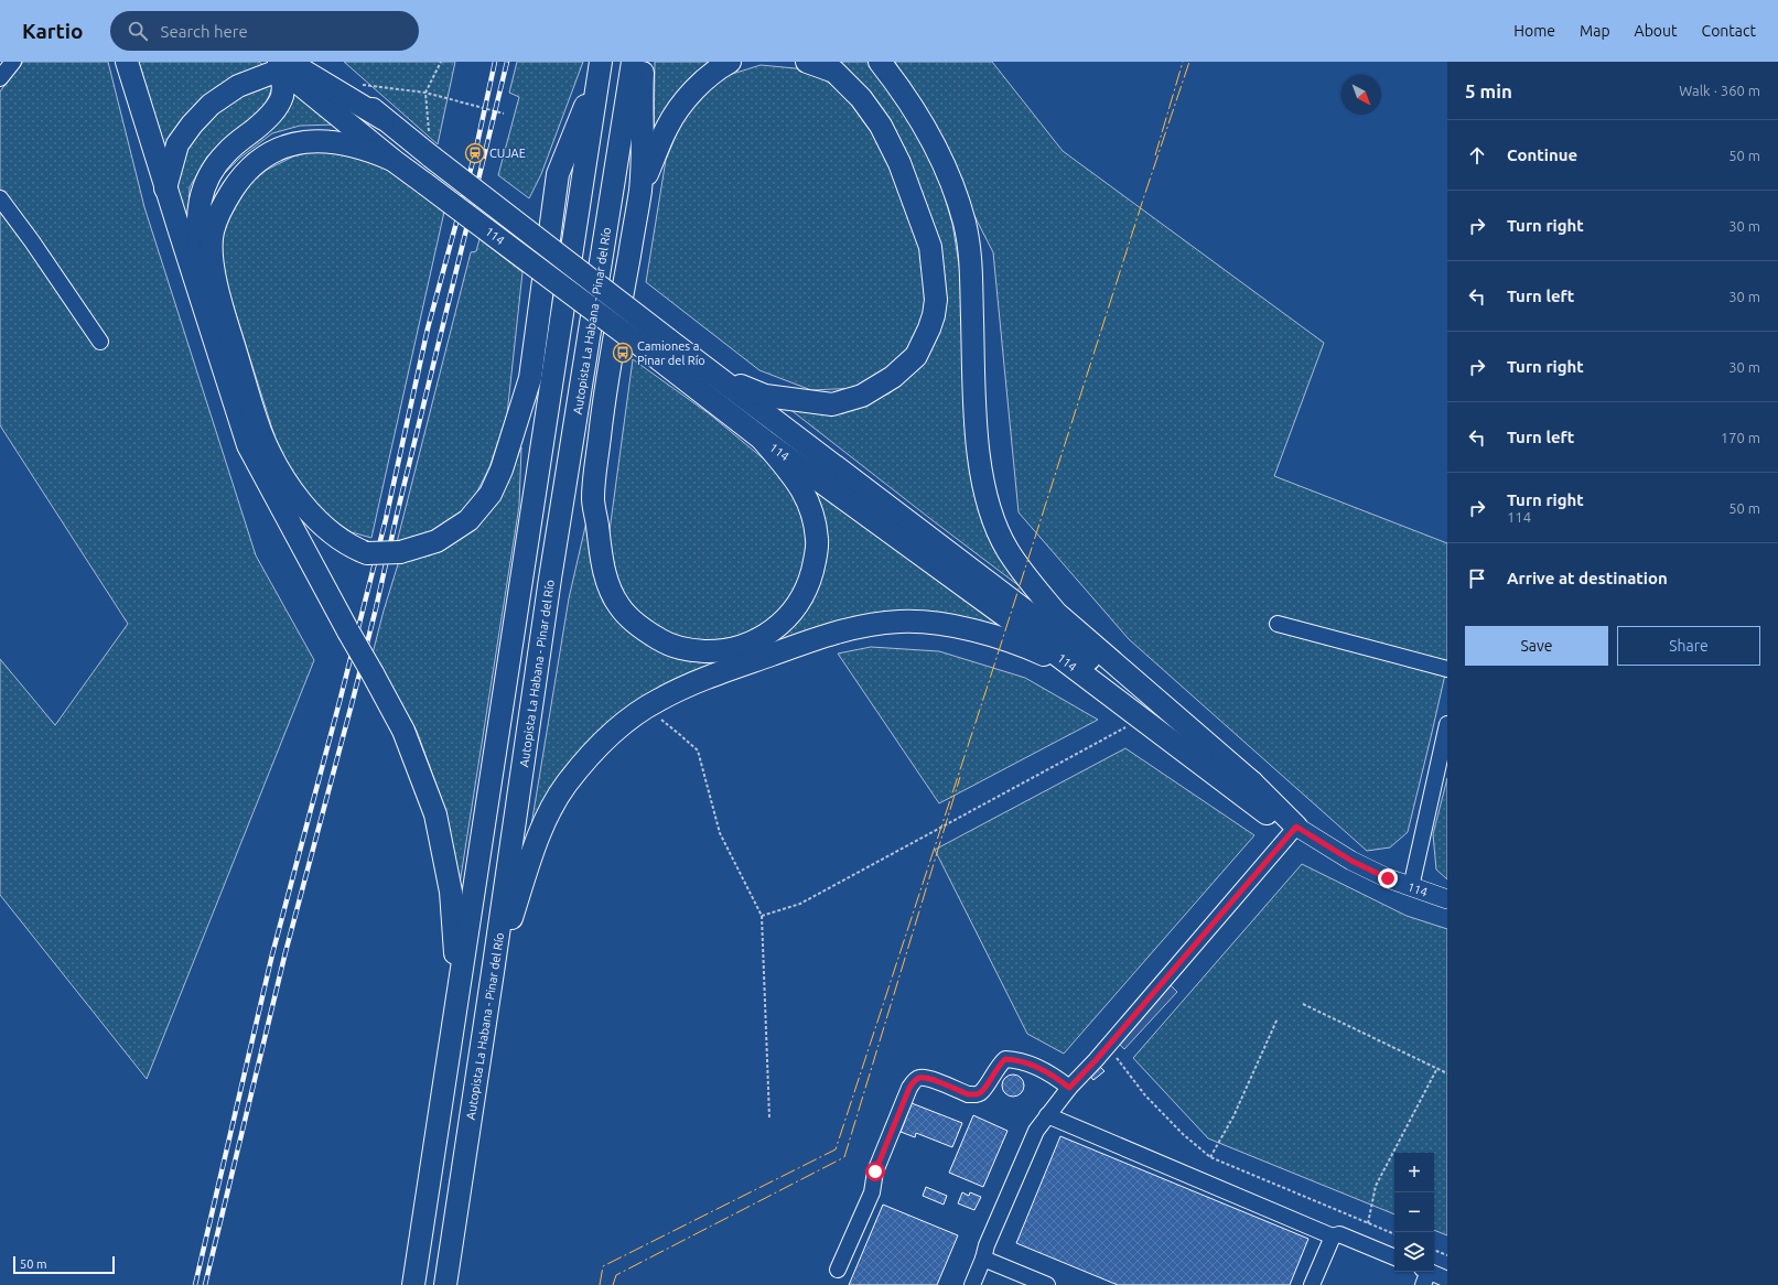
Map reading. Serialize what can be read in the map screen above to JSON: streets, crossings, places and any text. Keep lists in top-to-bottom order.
{
  "streets": {
    "highway": ["114", "Autopista La Habana - Pinar del Río"]
  },
  "places": {
    "station": ["CUJAE"],
    "bus stop": ["Camiones a Pinar del Río"]
  },
  "scale_bar": "50 m",
  "north": "bottom right",
  "page": {
    "header": "Kartio",
    "search": "Search here",
    "nav": [
      "Home",
      "Map",
      "About",
      "Contact"
    ],
    "heading": ["5 min", "Walk · 360 m"],
    "list": [
      ["Continue", "50 m"],
      ["Turn right", "30 m"],
      ["Turn left", "30 m"],
      ["Turn right", "30 m"],
      ["Turn left", "170 m"],
      ["Turn right", "114", "50 m"],
      "Arrive at destination"
    ],
    "buttons": ["Save", "Share"],
    "map_buttons": ["+", "−"],
    "scale": "50 m"
  }
}
